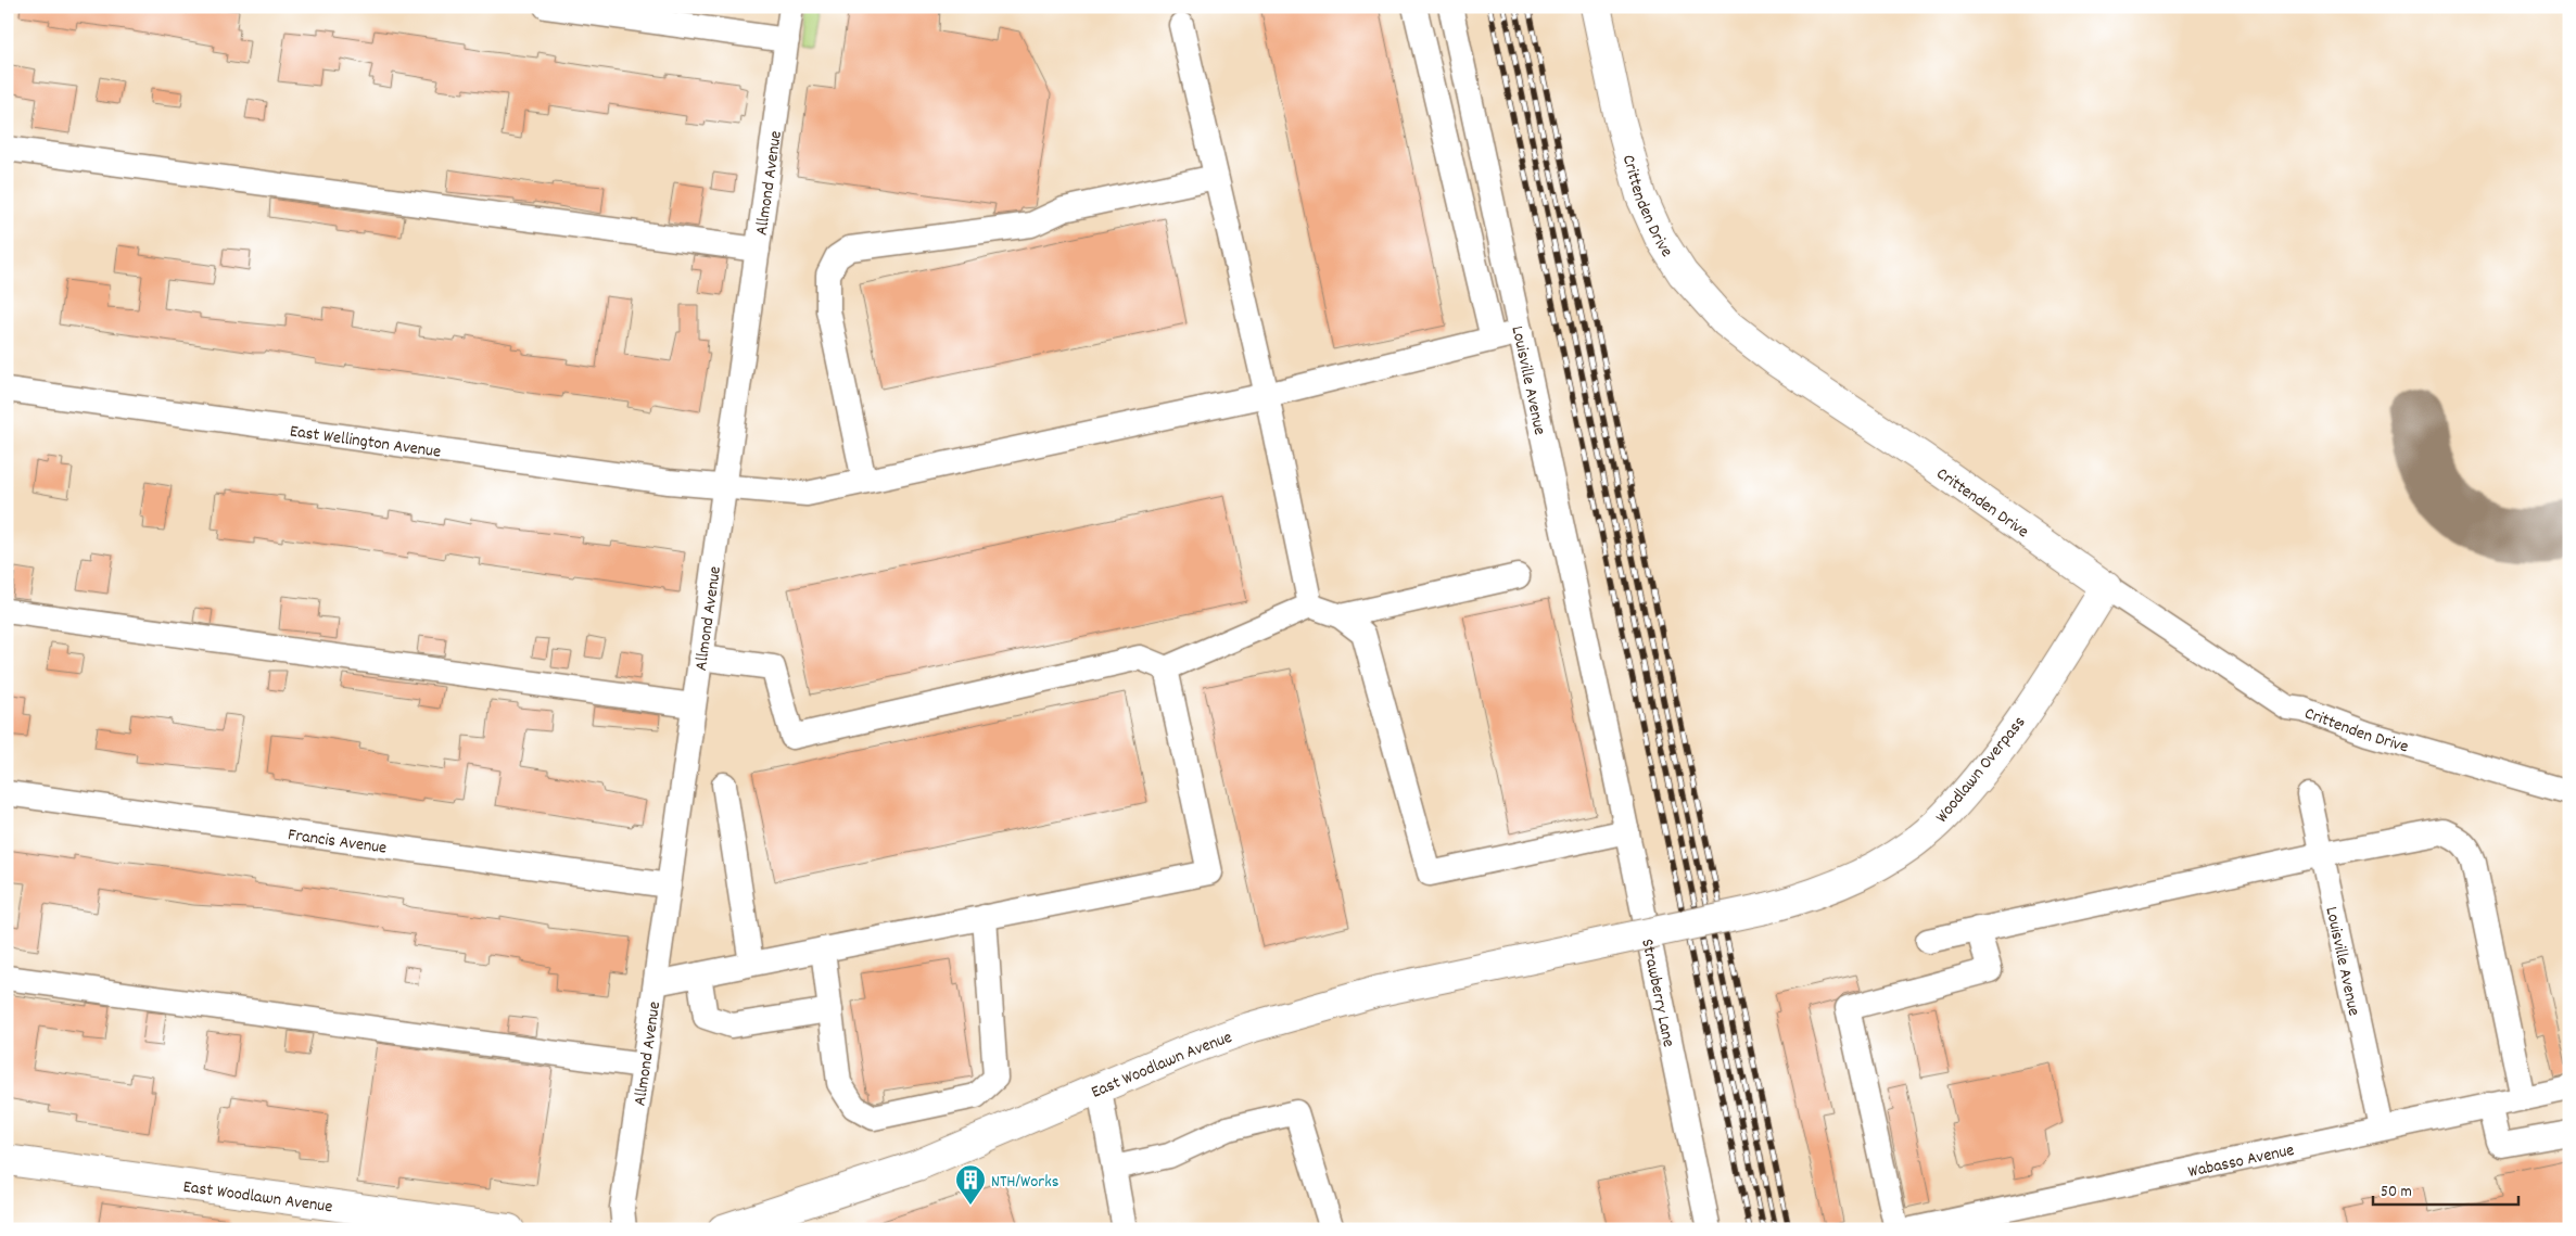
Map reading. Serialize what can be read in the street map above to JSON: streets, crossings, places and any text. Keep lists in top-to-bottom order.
{
  "streets": {
    "main road": ["Crittenden Drive", "Woodlawn Overpass", "East Woodlawn Avenue"],
    "street": [
      "Allmond Avenue",
      "Louisville Avenue",
      "East Wellington Avenue",
      "Francis Avenue",
      "Strawberry Lane",
      "Wabasso Avenue"
    ]
  },
  "crossings": [
    ["Allmond Avenue", "East Wellington Avenue"],
    ["Allmond Avenue", "Francis Avenue"],
    ["Crittenden Drive", "Woodlawn Overpass"],
    ["Louisville Avenue", "East Wellington Avenue"],
    ["Louisville Avenue", "Strawberry Lane"],
    ["Louisville Avenue", "Wabasso Avenue"],
    ["Woodlawn Overpass", "East Woodlawn Avenue"]
  ],
  "places": {
    "building": ["NTH/Works"]
  },
  "scale_bar": "50 m"
}
